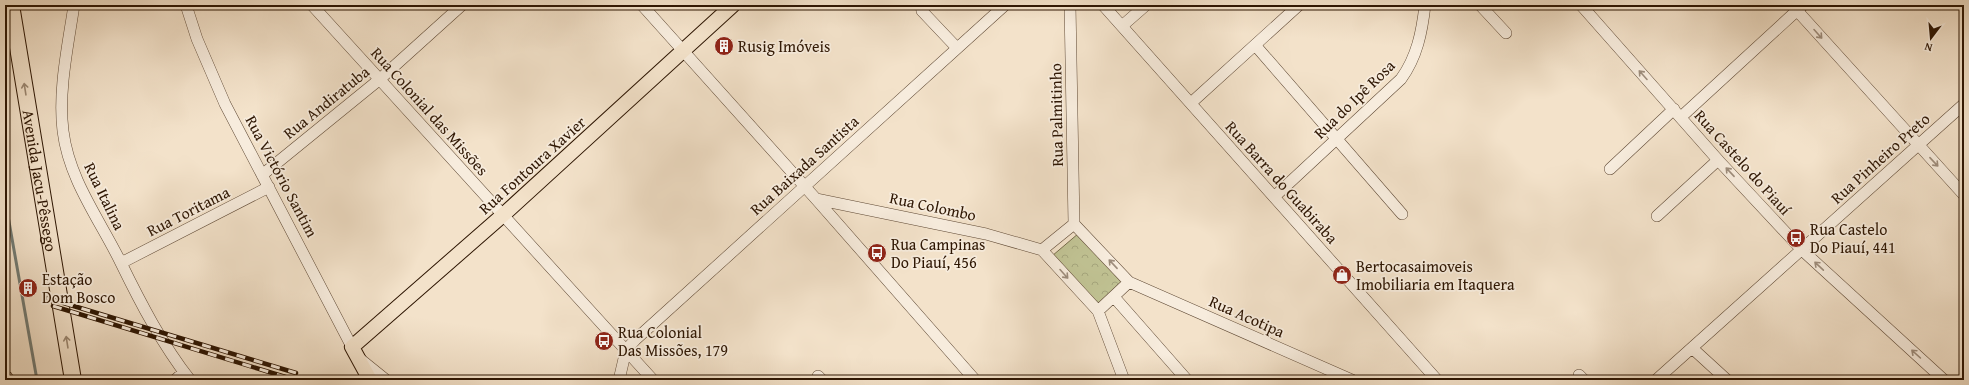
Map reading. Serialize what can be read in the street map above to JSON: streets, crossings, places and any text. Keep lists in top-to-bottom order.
{
  "streets": {
    "highway": ["Avenida Jacu-Pêssego"],
    "main road": ["Rua Fontoura Xavier", "Rua Victório Santim"],
    "street": [
      "Rua do Ipê Rosa",
      "Rua Andiratuba",
      "Rua Colonial das Missões",
      "Rua Palmitinho",
      "Rua Pinheiro Preto",
      "Rua Castelo do Piauí",
      "Rua Baixada Santista",
      "Rua Barra do Guabiraba",
      "Rua Italina",
      "Rua Colombo",
      "Rua Toritama",
      "Rua Acotipa"
    ]
  },
  "crossings": [
    ["Rua do Ipê Rosa", "Rua Barra do Guabiraba"],
    ["Rua Andiratuba", "Rua Colonial das Missões"],
    ["Rua Andiratuba", "Rua Victório Santim"],
    ["Rua Colonial das Missões", "Rua Fontoura Xavier"],
    ["Rua Colonial das Missões", "Rua Baixada Santista"],
    ["Rua Pinheiro Preto", "Rua Castelo do Piauí"],
    ["Rua Fontoura Xavier", "Rua Victório Santim"],
    ["Rua Victório Santim", "Rua Toritama"],
    ["Rua Italina", "Rua Toritama"]
  ],
  "one_way": ["Rua Castelo do Piauí", "Avenida Jacu-Pêssego"],
  "places": {
    "building": ["Rusig Imóveis", "Estação Dom Bosco"],
    "bus stop": ["Rua Castelo Do Piauí, 441", "Rua Campinas Do Piauí, 456", "Rua Colonial Das Missões, 179"],
    "shop": ["Bertocasaimoveis Imobiliaria em Itaquera"]
  },
  "north": "bottom"
}
